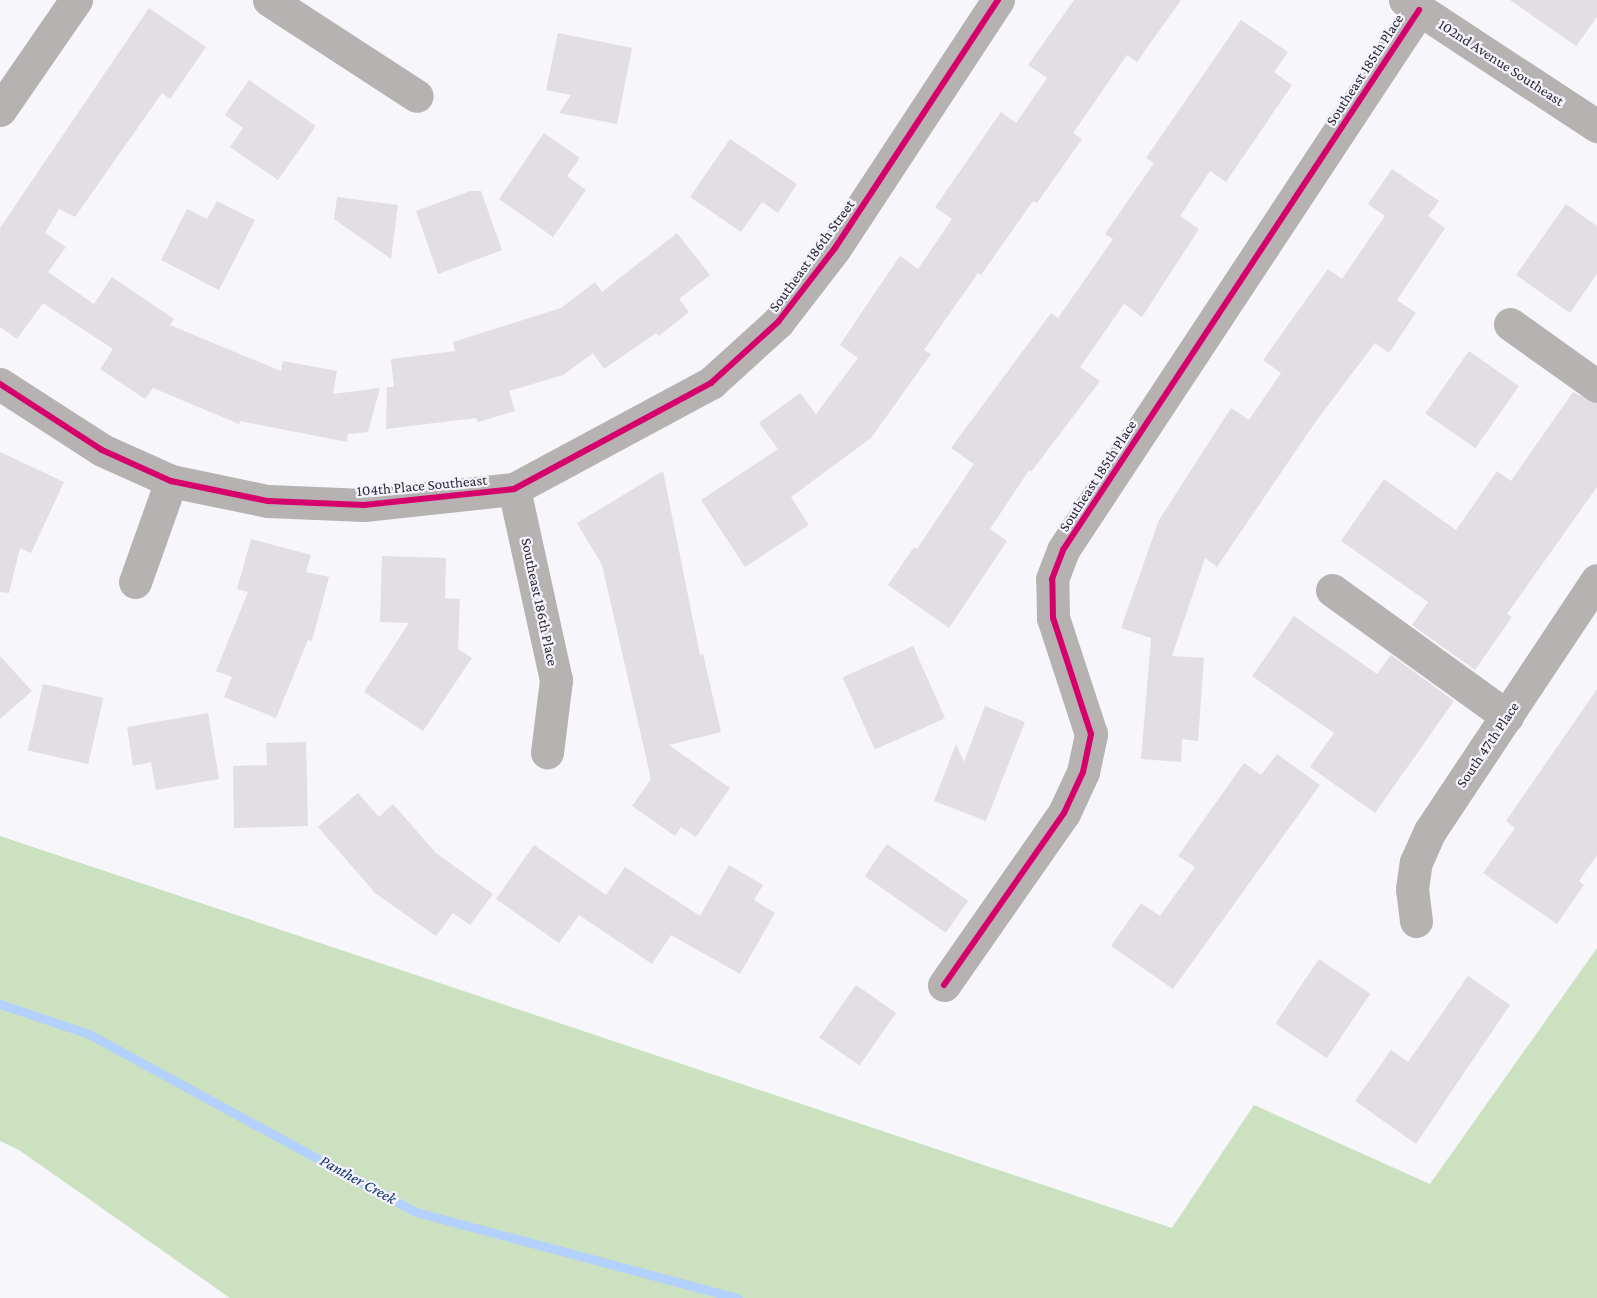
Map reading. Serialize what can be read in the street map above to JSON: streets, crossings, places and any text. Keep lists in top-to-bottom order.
{
  "streets": {
    "street": [
      "102nd Avenue Southeast",
      "Southeast 185th Place",
      "Southeast 186th Street",
      "104th Place Southeast",
      "Southeast 186th Place",
      "South 47th Place"
    ]
  },
  "crossings": [
    ["102nd Avenue Southeast", "Southeast 185th Place"],
    ["Southeast 186th Street", "104th Place Southeast"],
    ["Southeast 186th Street", "Southeast 186th Place"],
    ["104th Place Southeast", "Southeast 186th Place"]
  ],
  "water": ["Panther Creek"]
}
